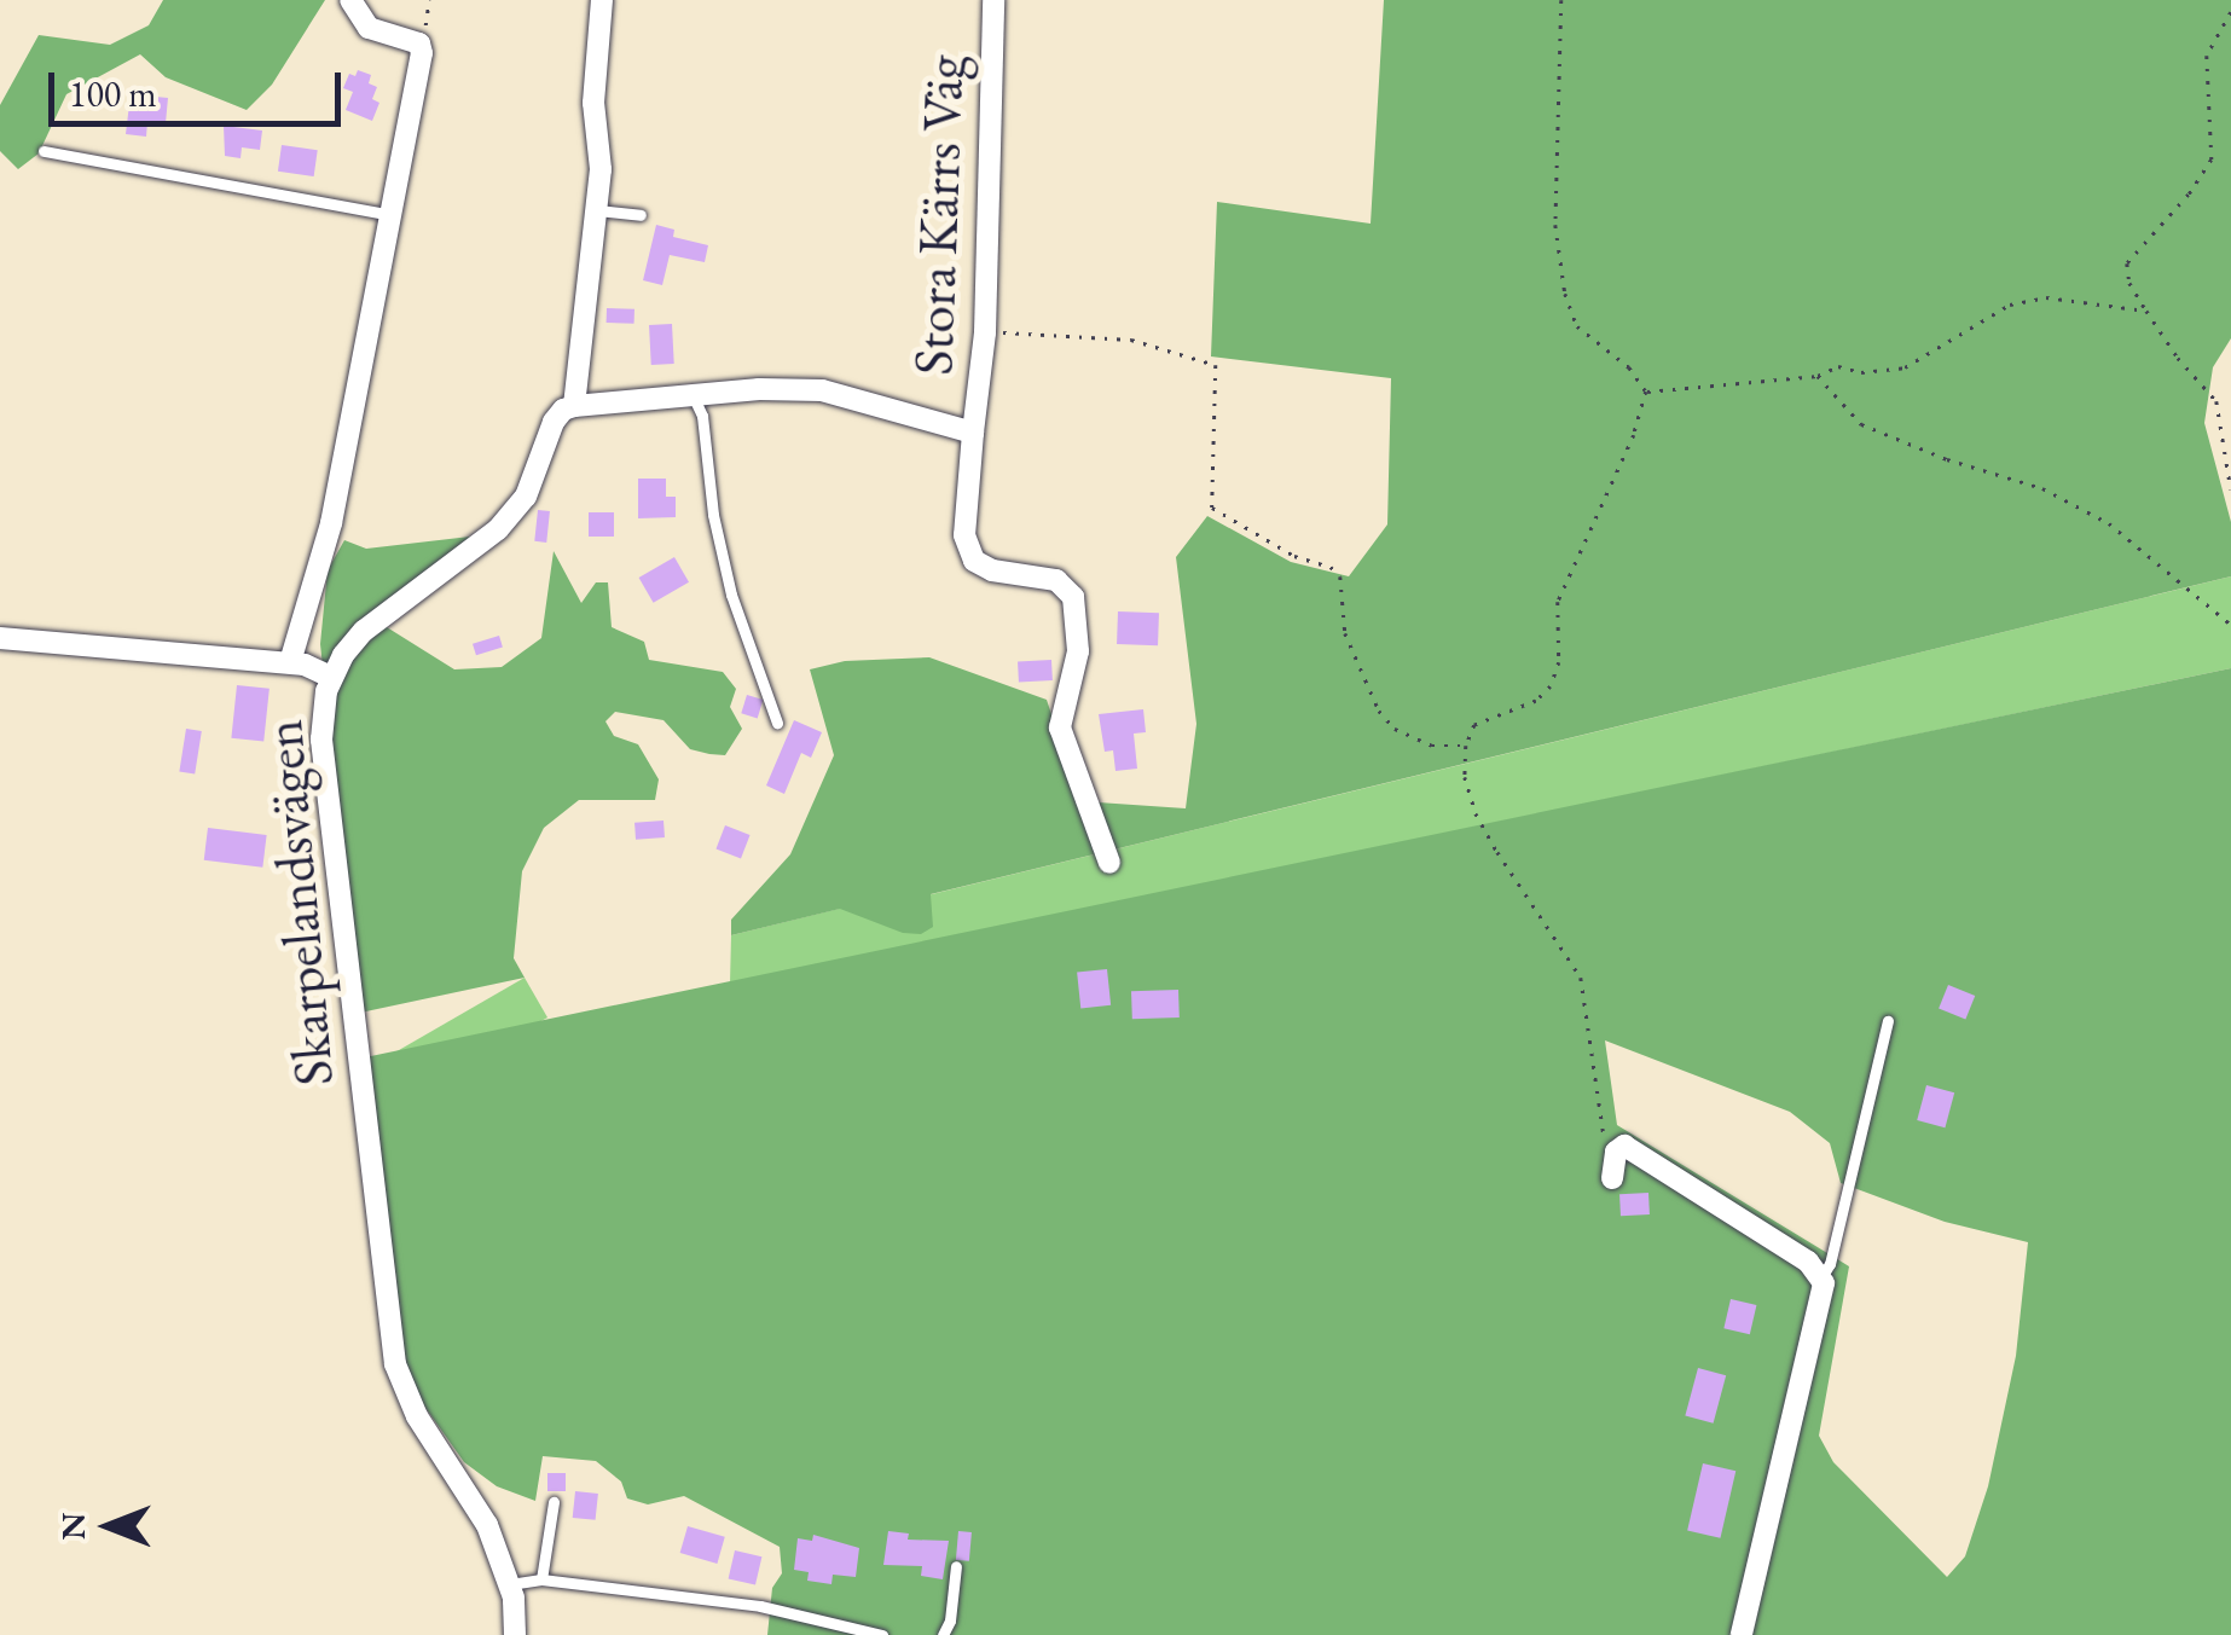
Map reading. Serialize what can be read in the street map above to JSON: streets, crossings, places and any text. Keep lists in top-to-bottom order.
{
  "streets": {
    "street": ["Stora Kärrs Väg", "Skarpelandsvägen"]
  },
  "scale_bar": "100 m",
  "north": "left"
}
